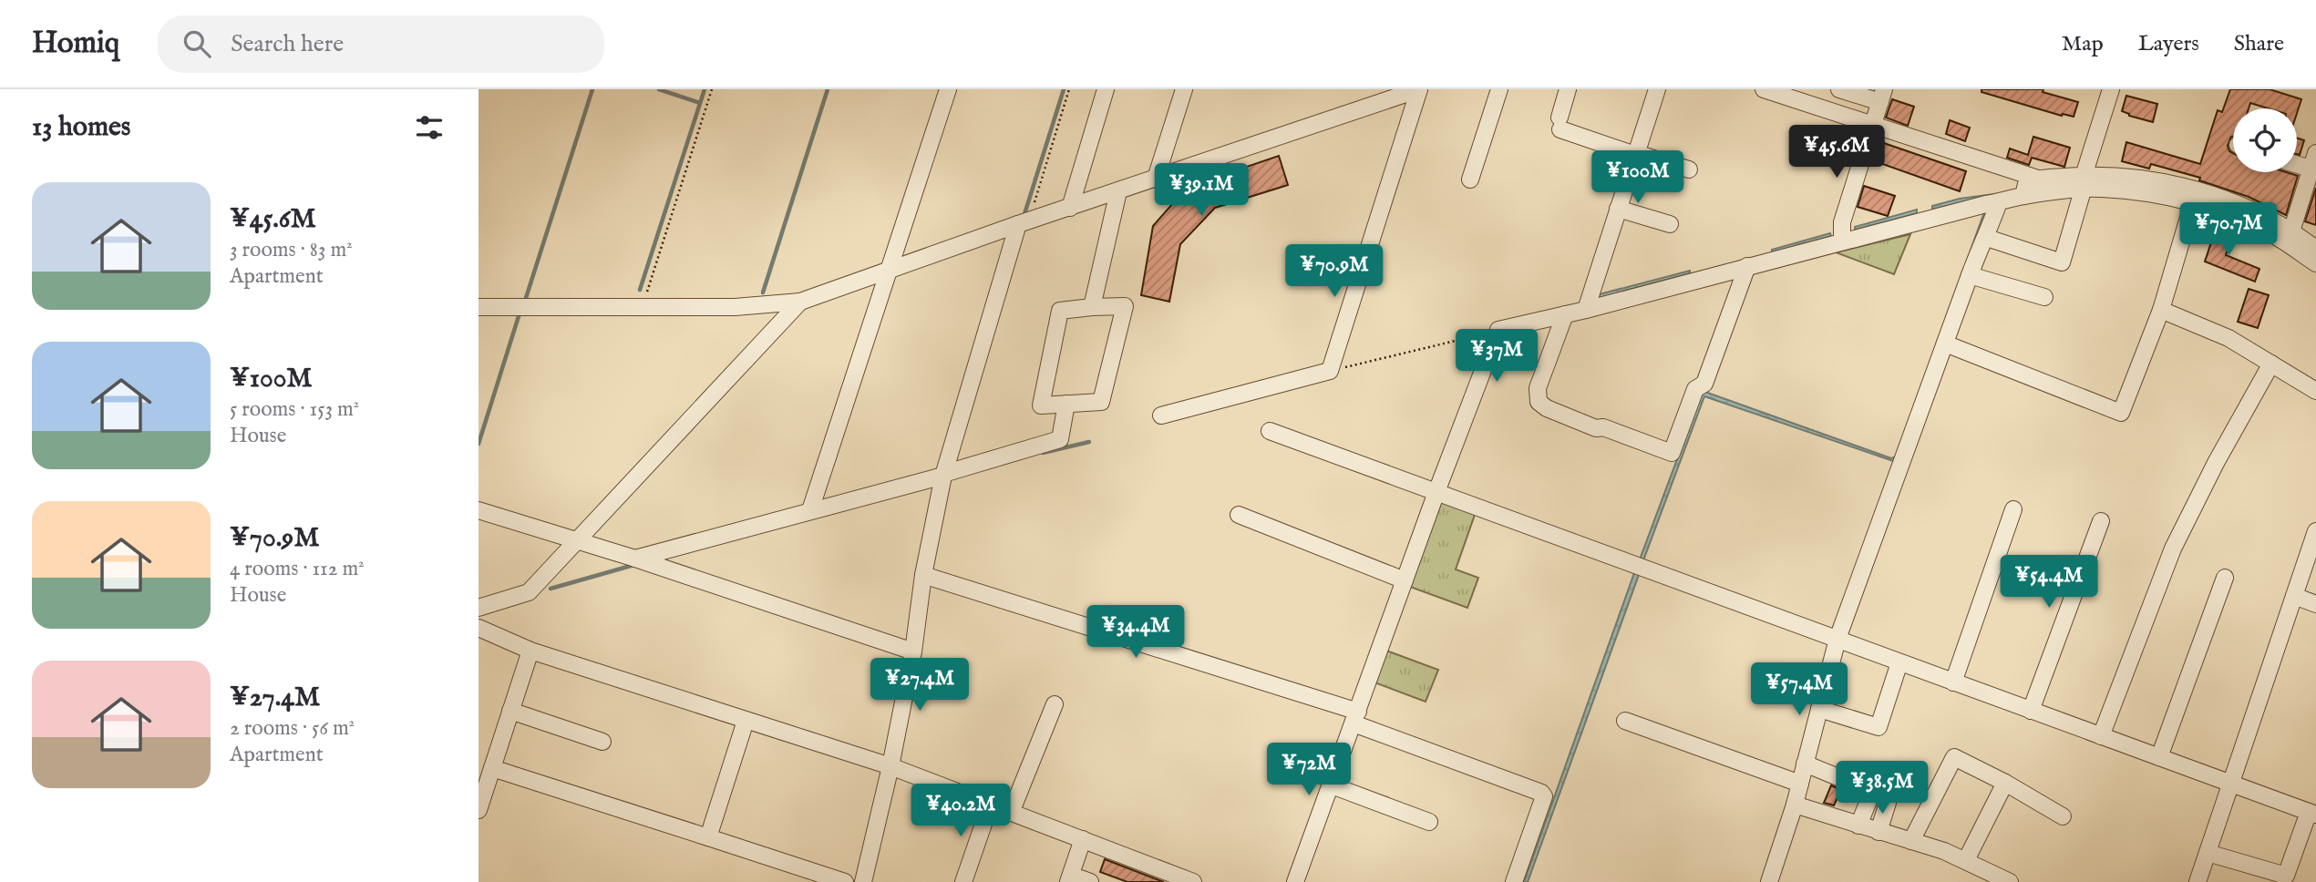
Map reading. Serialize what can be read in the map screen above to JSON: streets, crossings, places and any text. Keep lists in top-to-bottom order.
{
  "page": {
    "header": "Homiq",
    "search": "Search here",
    "nav": ["Map", "Layers", "Share"],
    "heading": "13 homes",
    "price": [
      "¥45.6M",
      "¥100M",
      "¥39.1M",
      "¥70.7M",
      "¥70.9M",
      "¥37M",
      "¥54.4M",
      "¥34.4M",
      "¥27.4M",
      "¥57.4M",
      "¥72M",
      "¥38.5M",
      "¥40.2M"
    ],
    "list": [
      {
        "name": "¥45.6M",
        "note": "3 rooms · 83 m² · Apartment"
      },
      {
        "name": "¥100M",
        "note": "5 rooms · 153 m² · House"
      },
      {
        "name": "¥70.9M",
        "note": "4 rooms · 112 m² · House"
      },
      {
        "name": "¥27.4M",
        "note": "2 rooms · 56 m² · Apartment"
      }
    ]
  }
}
